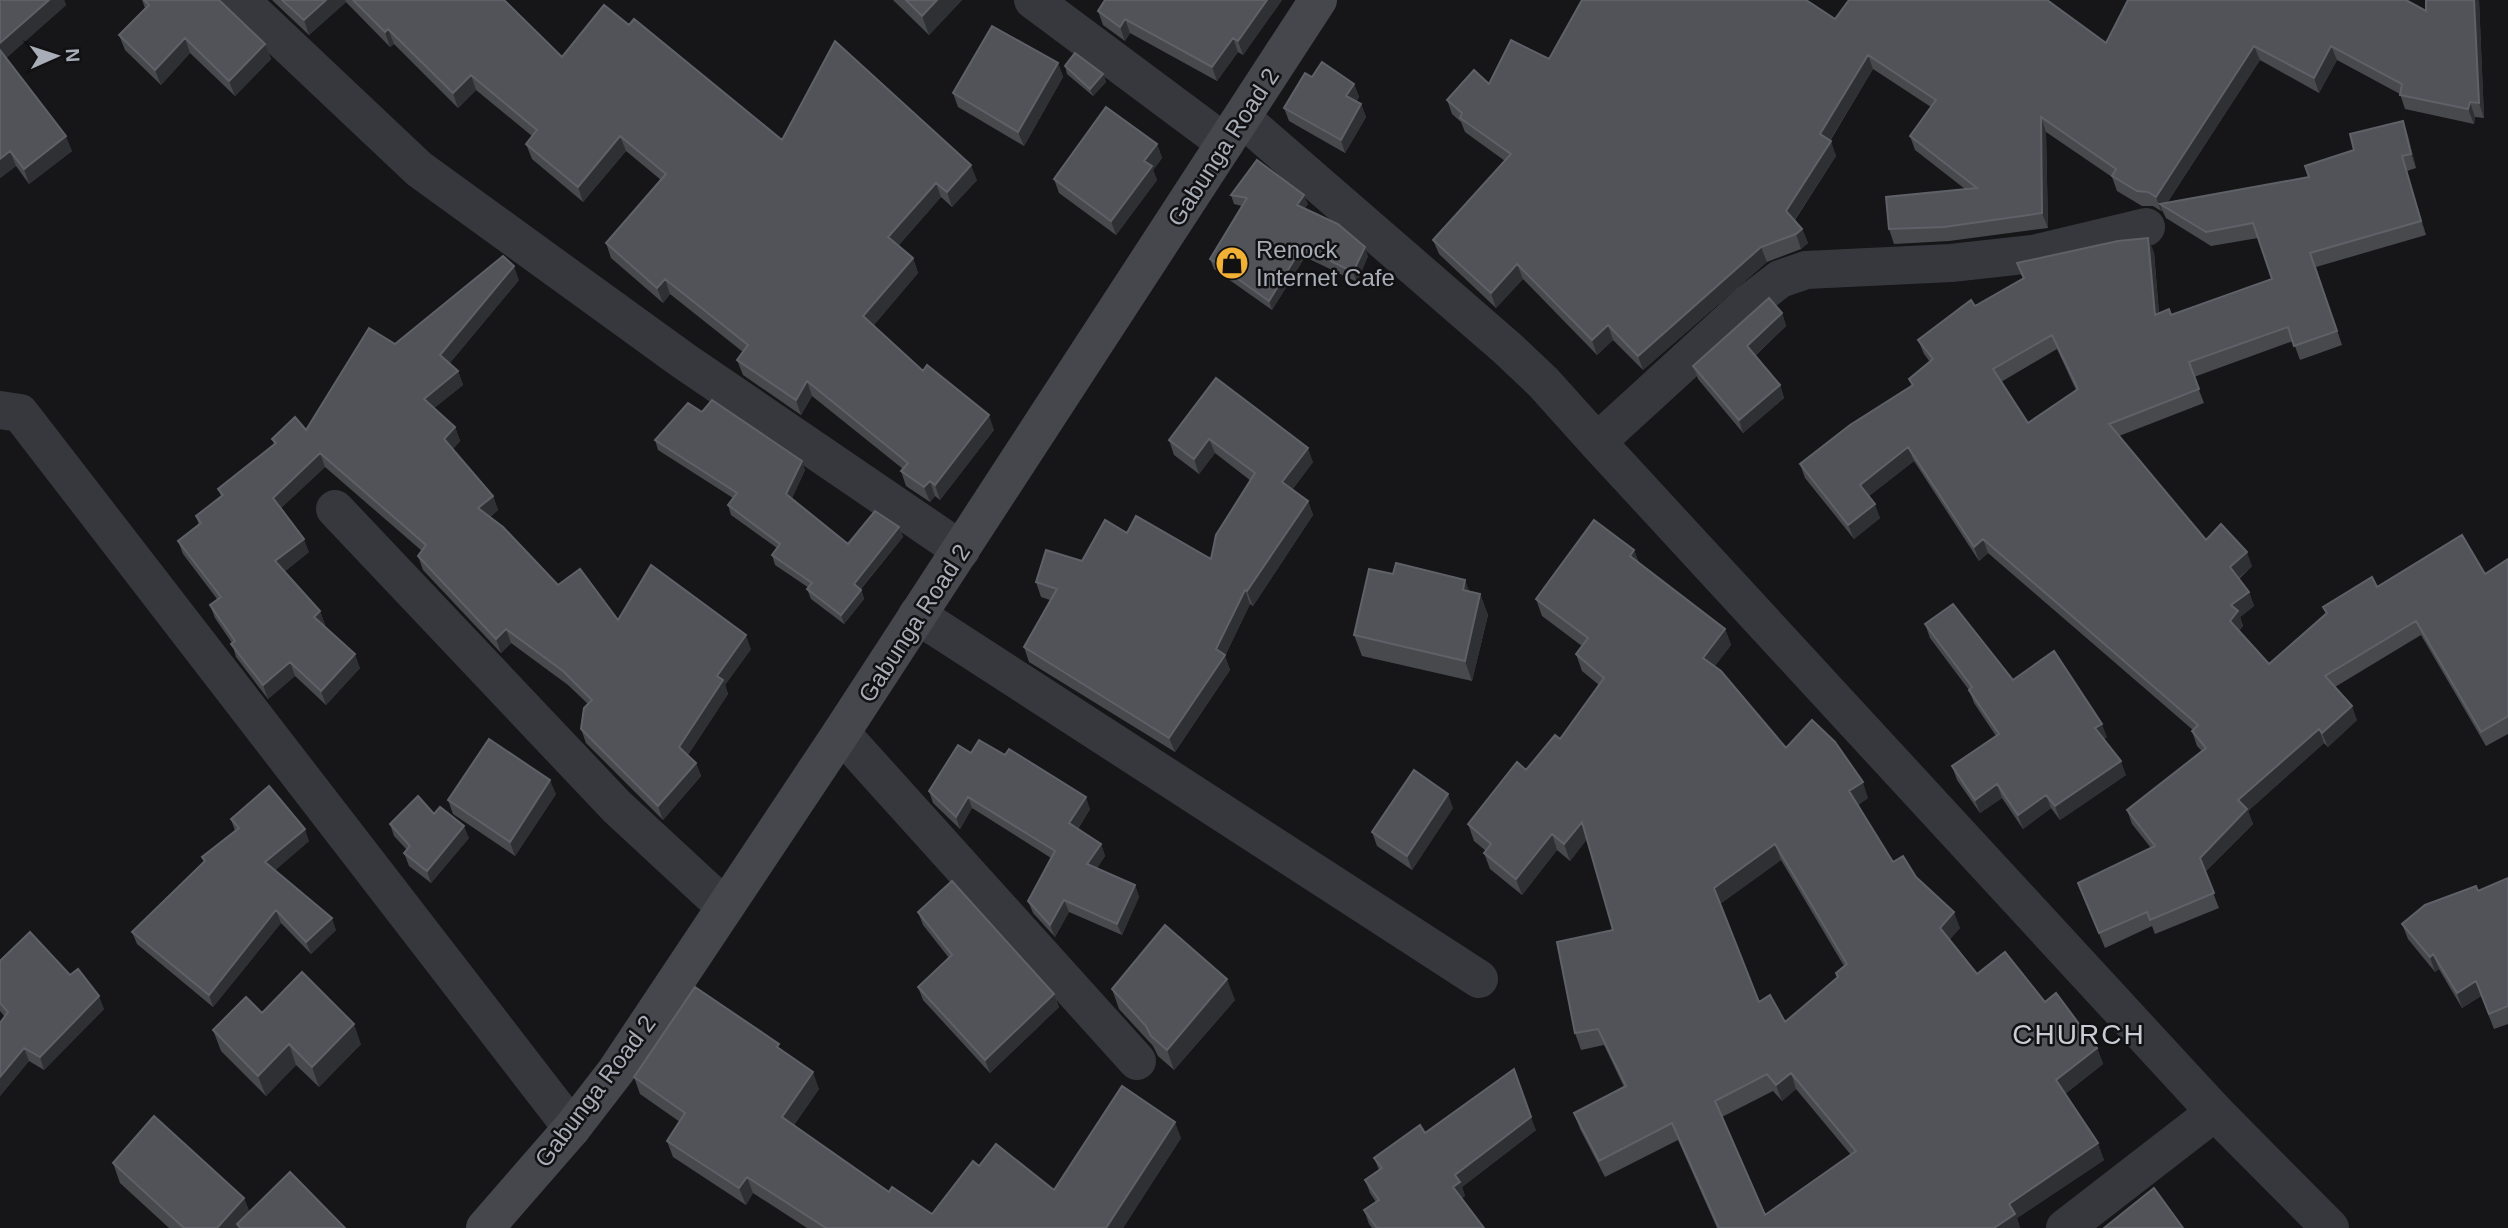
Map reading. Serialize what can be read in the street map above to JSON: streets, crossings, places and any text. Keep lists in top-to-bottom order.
{
  "streets": {
    "street": ["Gabunga Road 2"]
  },
  "districts": ["CHURCH"],
  "places": {
    "shop": ["Renock Internet Cafe"]
  },
  "north": "right"
}
